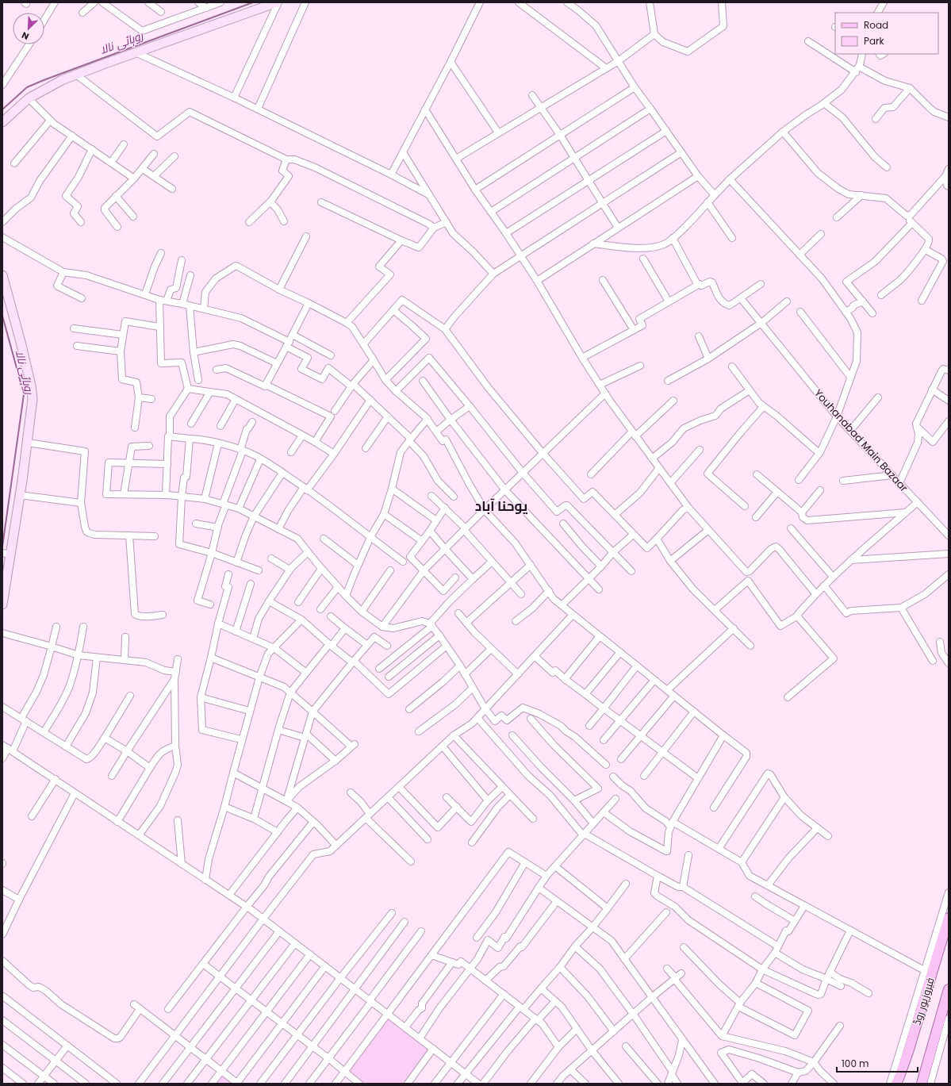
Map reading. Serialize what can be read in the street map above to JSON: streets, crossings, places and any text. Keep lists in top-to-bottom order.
{
  "streets": {
    "main road": ["فیروزپور روڈ"],
    "street": ["Youhanabad Main Bazaar"]
  },
  "districts": ["یوحنا آباد"],
  "water": ["روہائی نالا"],
  "legend": ["Road", "Park"],
  "scale_bar": "100 m",
  "north": "bottom left"
}
